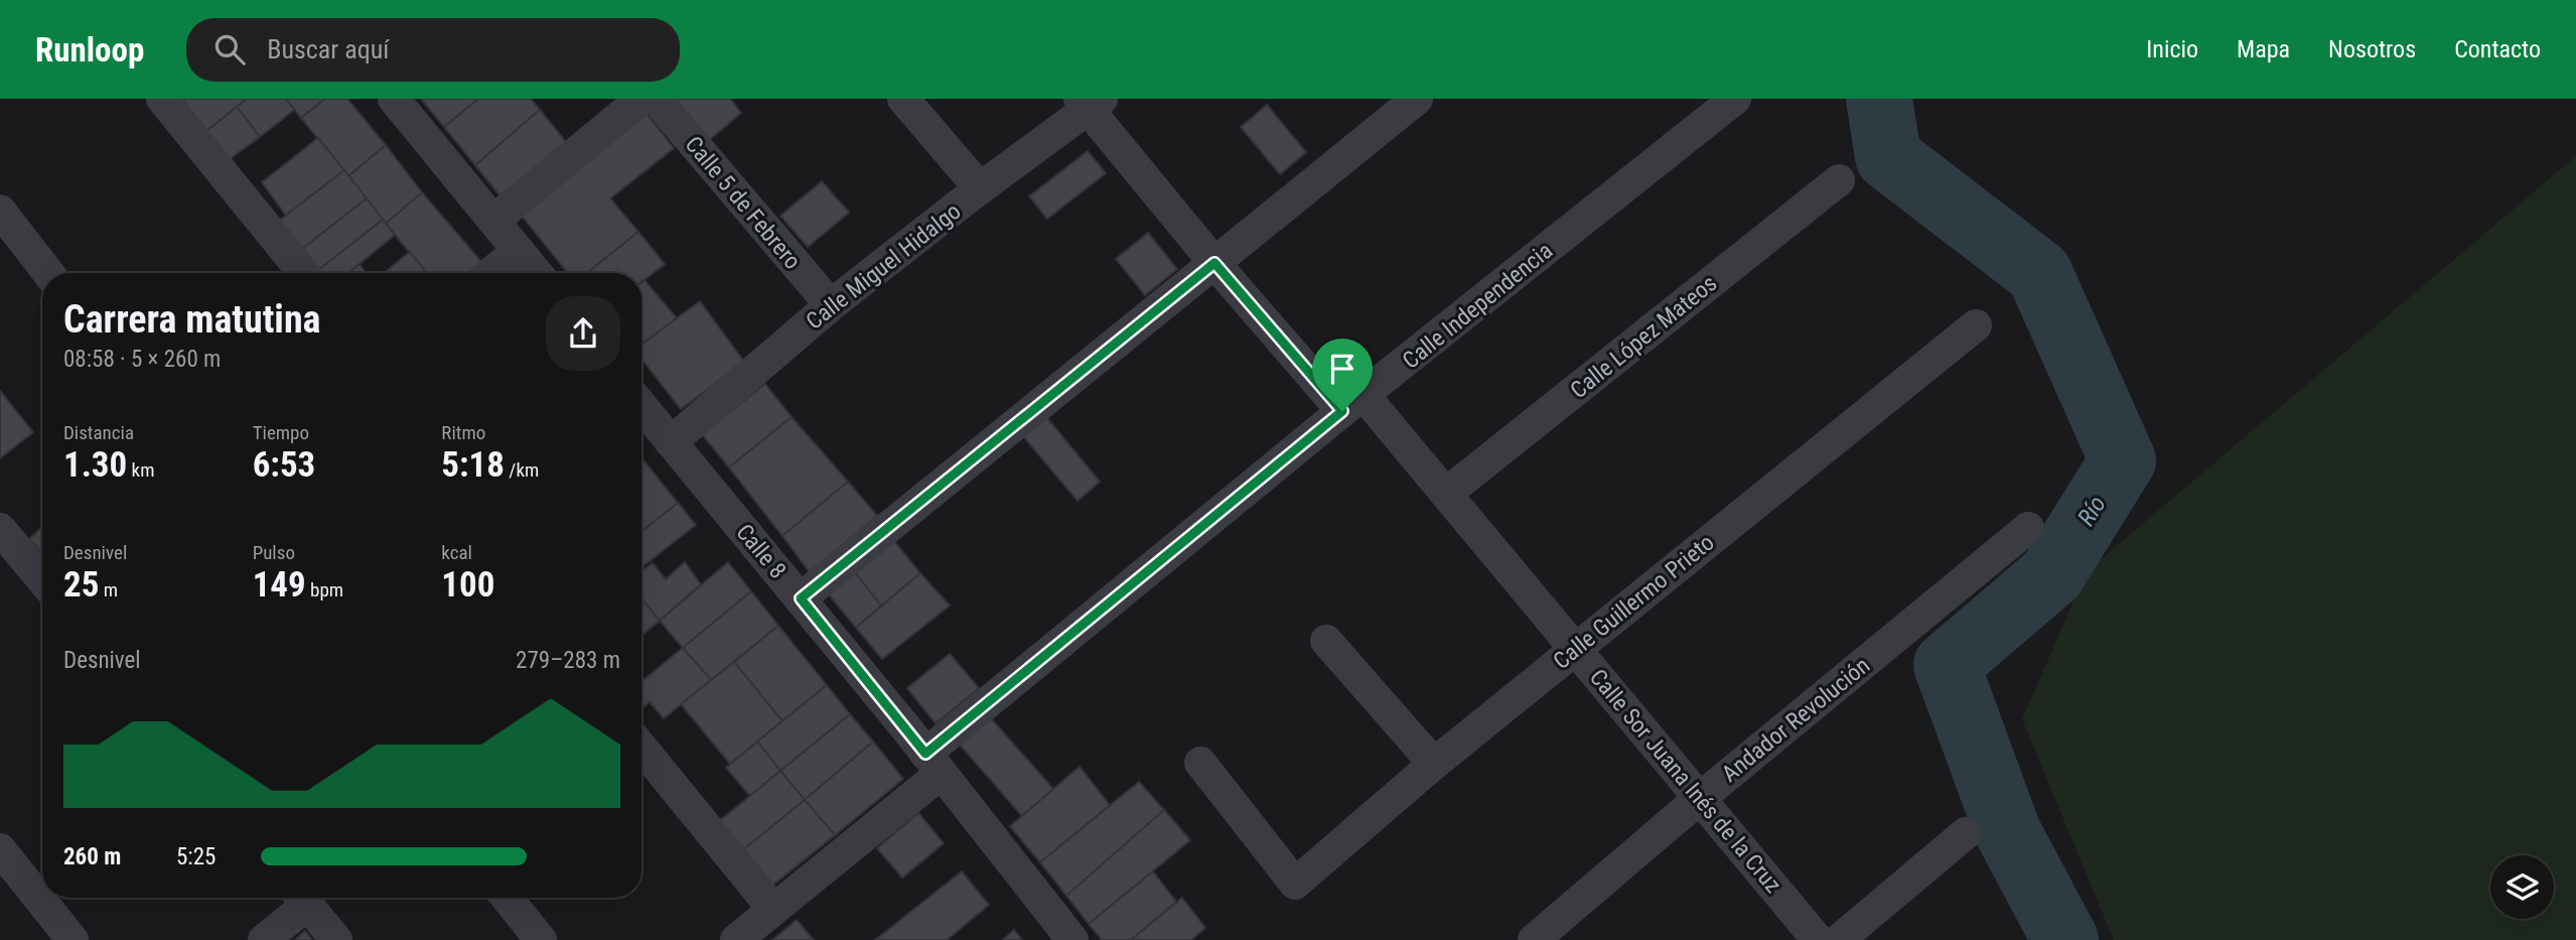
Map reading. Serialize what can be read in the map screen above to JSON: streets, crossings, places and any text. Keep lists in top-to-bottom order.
{
  "streets": {
    "street": [
      "Calle 5 de Febrero",
      "Calle Miguel Hidalgo",
      "Calle Independencia",
      "Calle López Mateos",
      "Calle 8",
      "Calle Guillermo Prieto",
      "Andador Revolución",
      "Calle Sor Juana Inés de la Cruz"
    ]
  },
  "crossings": [
    ["Calle 5 de Febrero", "Calle Miguel Hidalgo"],
    ["Calle Miguel Hidalgo", "Calle 8"],
    ["Calle Miguel Hidalgo", "Calle Sor Juana Inés de la Cruz"],
    ["Calle Independencia", "Calle 8"],
    ["Calle Independencia", "Calle Sor Juana Inés de la Cruz"],
    ["Calle López Mateos", "Calle Sor Juana Inés de la Cruz"],
    ["Calle Guillermo Prieto", "Calle Sor Juana Inés de la Cruz"],
    ["Andador Revolución", "Calle Sor Juana Inés de la Cruz"]
  ],
  "water": ["Río"],
  "page": {
    "header": "Runloop",
    "search": "Buscar aquí",
    "nav": [
      "Inicio",
      "Mapa",
      "Nosotros",
      "Contacto"
    ],
    "heading": ["Carrera matutina", "08:58 · 5 × 260 m"],
    "stats": [
      ["Distancia", "1.30 km"],
      ["Tiempo", "6:53"],
      ["Ritmo", "5:18 /km"],
      ["Desnivel", "25 m"],
      ["Pulso", "149 bpm"],
      ["kcal", "100"]
    ],
    "chart": ["Desnivel", "279–283 m"],
    "list": [
      {
        "name": "260 m",
        "note": "5:25"
      }
    ]
  }
}
